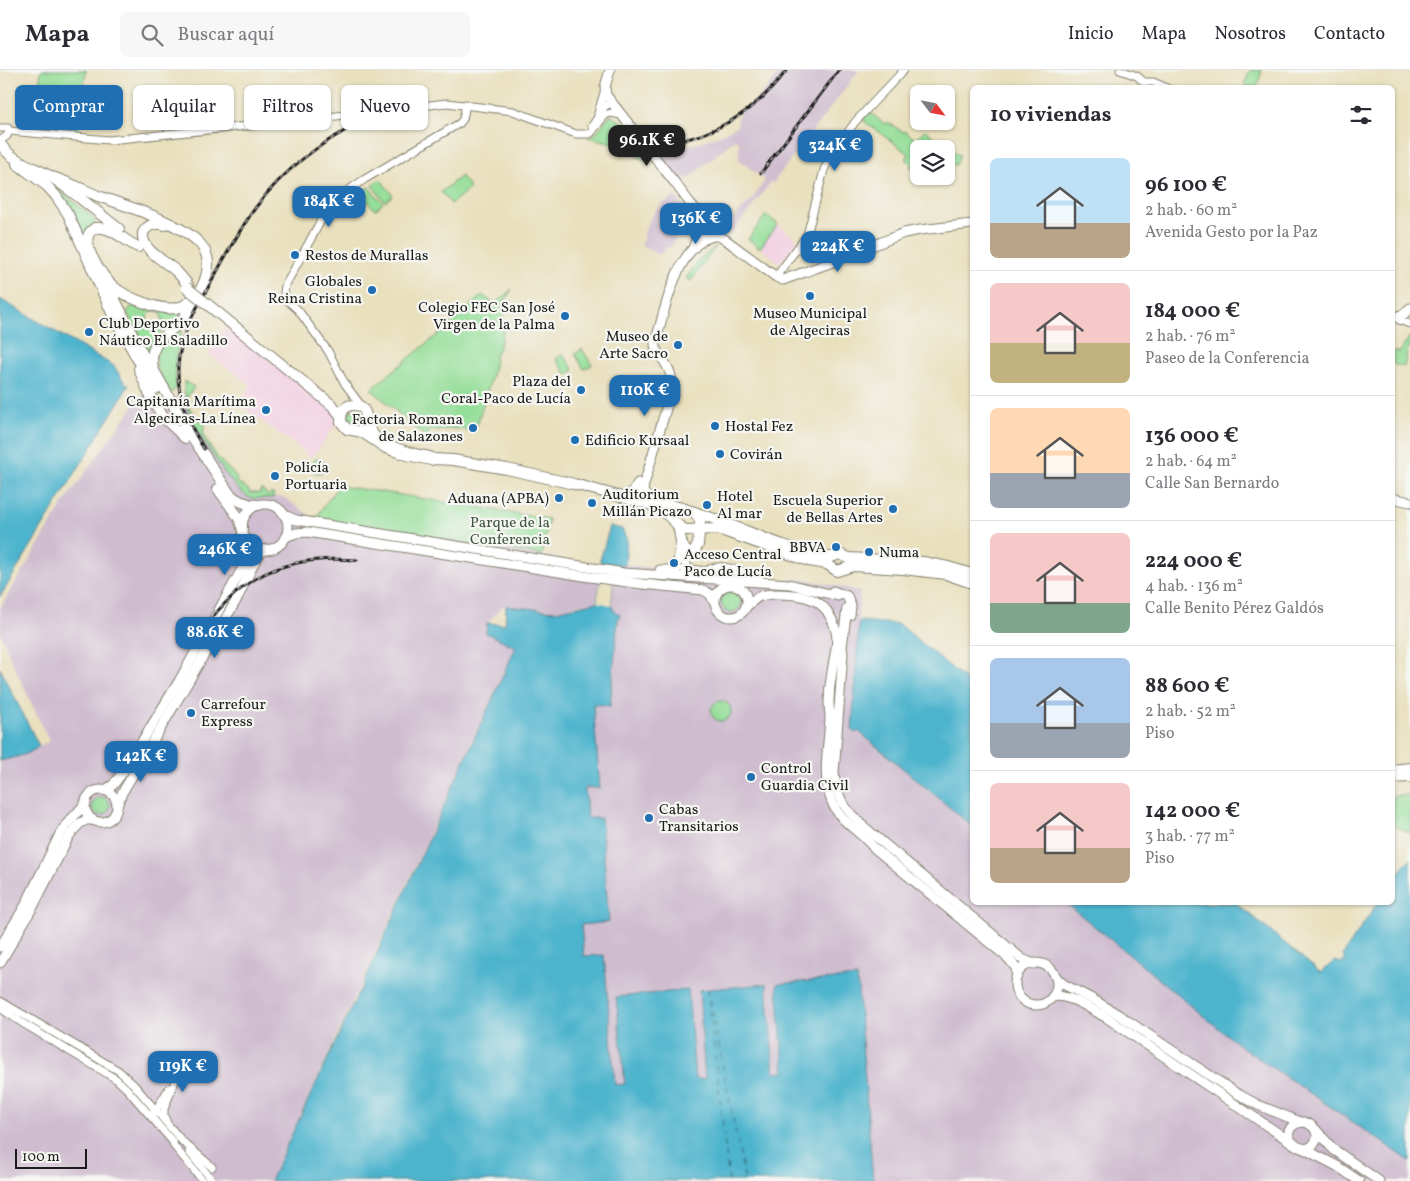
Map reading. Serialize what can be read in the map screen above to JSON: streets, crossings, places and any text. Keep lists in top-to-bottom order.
{
  "parks": ["Parque de la Conferencia"],
  "places": [
    "Restos de Murallas",
    "Globales Reina Cristina",
    "Museo Municipal de Algeciras",
    "Colegio FEC San José Virgen de la Palma",
    "Club Deportivo Náutico El Saladillo",
    "Museo de Arte Sacro",
    "Plaza del Coral-Paco de Lucía",
    "Capitanía Marítima Algeciras-La Línea",
    "Hostal Fez",
    "Factoria Romana de Salazones",
    "Edificio Kursaal",
    "Covirán",
    "Policía Portuaria",
    "Aduana (APBA)",
    "Auditorium Millán Picazo",
    "Hotel Al mar",
    "Escuela Superior de Bellas Artes",
    "BBVA",
    "Numa",
    "Acceso Central Paco de Lucía",
    "Carrefour Express",
    "Control Guardia Civil",
    "Cabas Transitarios"
  ],
  "scale_bar": "100 m",
  "north": "bottom right",
  "page": {
    "header": "Mapa",
    "search": "Buscar aquí",
    "nav": [
      "Inicio",
      "Mapa",
      "Nosotros",
      "Contacto"
    ],
    "chip": [
      "Comprar",
      "Alquilar",
      "Filtros",
      "Nuevo"
    ],
    "heading": "10 viviendas",
    "price": [
      "96.1K €",
      "324K €",
      "184K €",
      "136K €",
      "224K €",
      "110K €",
      "246K €",
      "88.6K €",
      "142K €",
      "119K €"
    ],
    "list": [
      {
        "name": "96 100 €",
        "note": "2 hab. · 60 m² · Avenida Gesto por la Paz"
      },
      {
        "name": "184 000 €",
        "note": "2 hab. · 76 m² · Paseo de la Conferencia"
      },
      {
        "name": "136 000 €",
        "note": "2 hab. · 64 m² · Calle San Bernardo"
      },
      {
        "name": "224 000 €",
        "note": "4 hab. · 136 m² · Calle Benito Pérez Galdós"
      },
      {
        "name": "88 600 €",
        "note": "2 hab. · 52 m² · Piso"
      },
      {
        "name": "142 000 €",
        "note": "3 hab. · 77 m² · Piso"
      }
    ],
    "scale": "100 m"
  }
}
